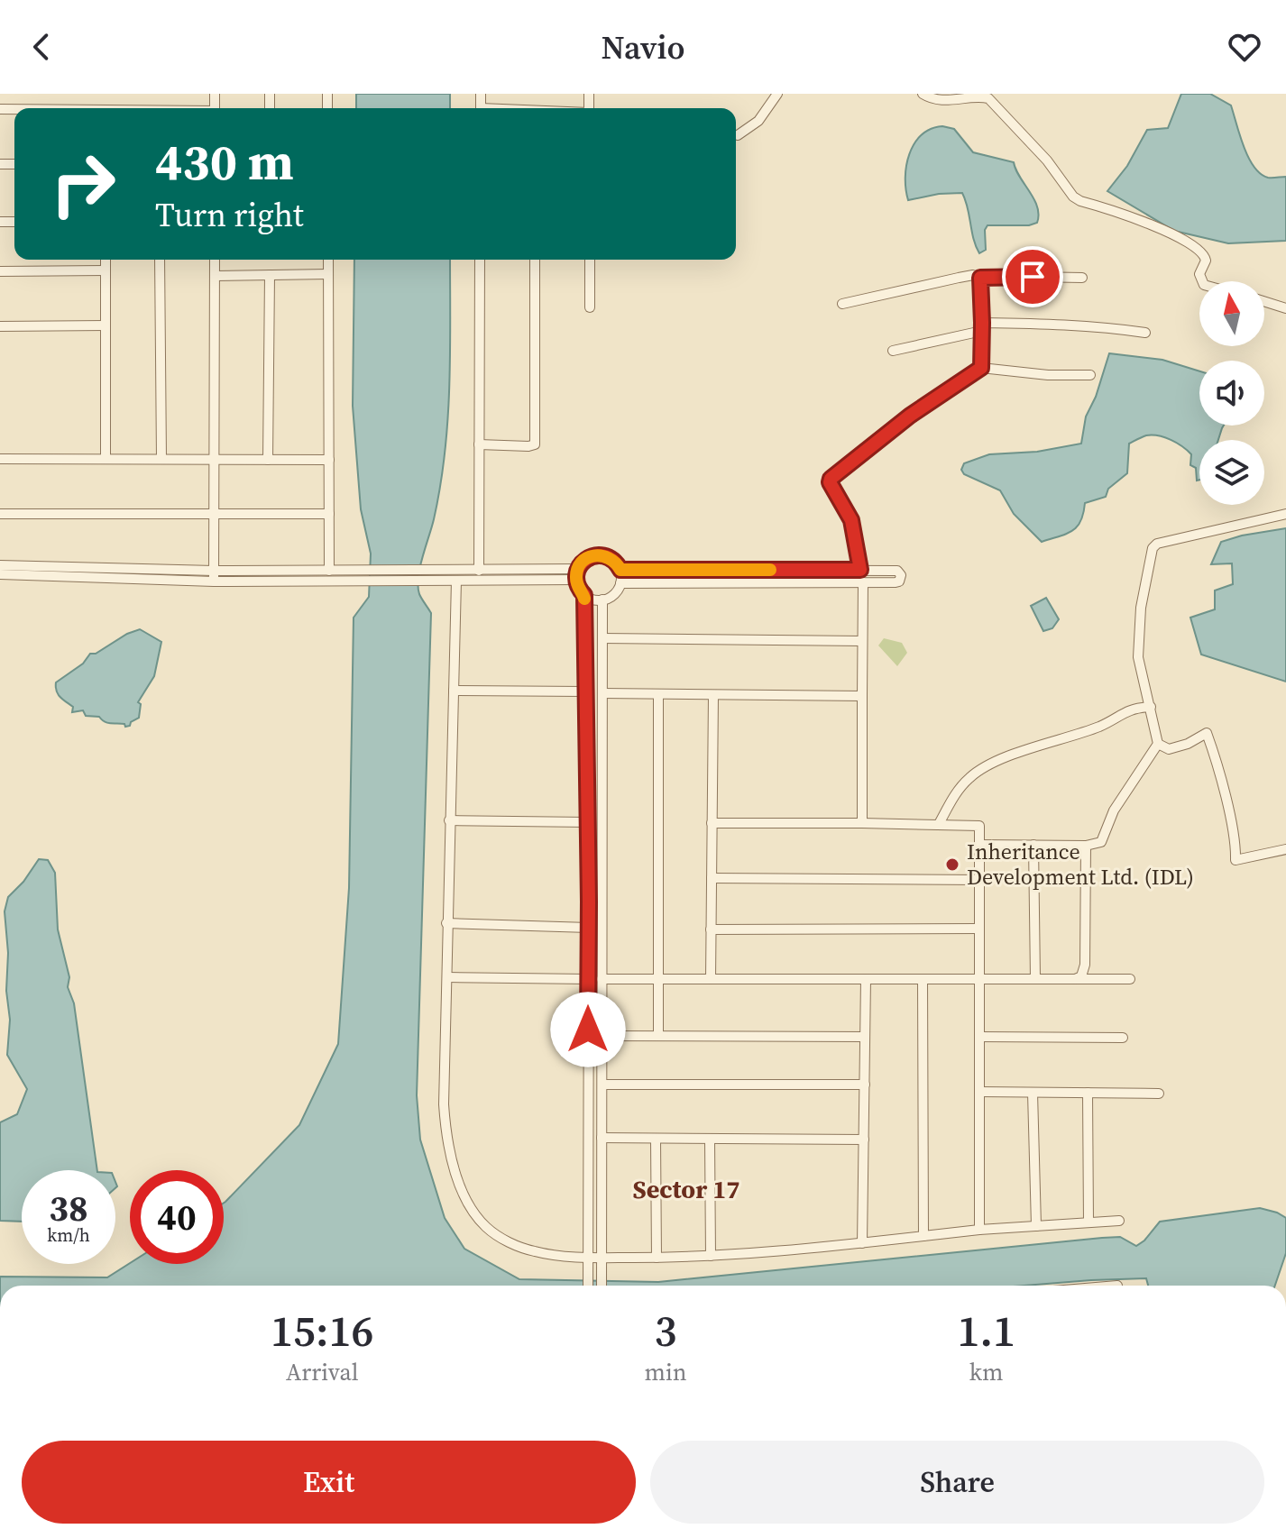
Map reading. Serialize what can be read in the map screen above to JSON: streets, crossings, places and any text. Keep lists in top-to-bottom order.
{
  "districts": ["Sector 17"],
  "places": ["Inheritance Development Ltd. (IDL)"],
  "north": "top",
  "page": {
    "header": "Navio",
    "turn": ["430 m", "Turn right"],
    "speed": "38 km/h",
    "limit": "40",
    "eta": [
      "15:16",
      "Arrival",
      "3",
      "min",
      "1.1",
      "km"
    ],
    "buttons": ["Exit", "Share"]
  }
}
